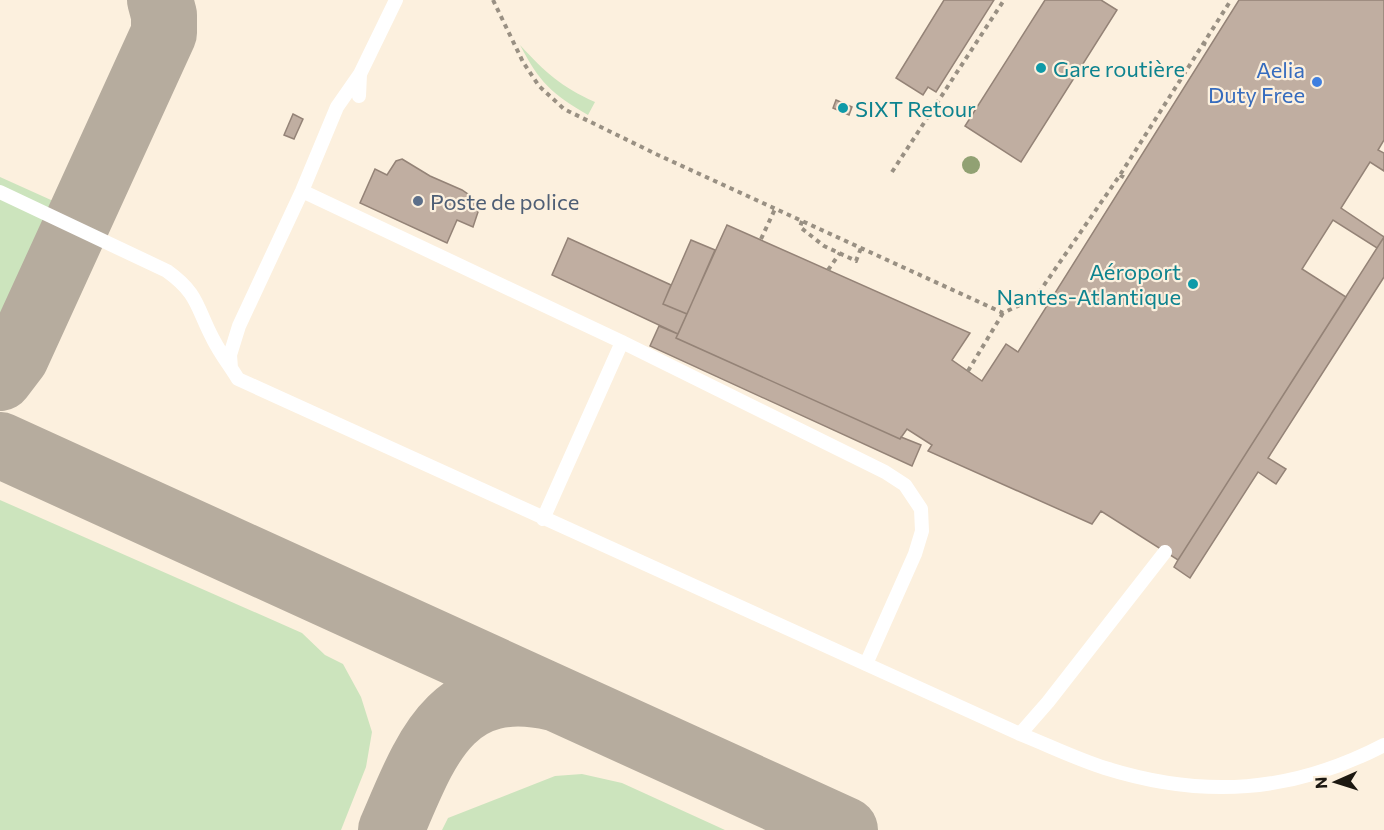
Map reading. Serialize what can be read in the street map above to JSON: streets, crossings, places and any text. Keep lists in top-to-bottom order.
{
  "places": [
    "Gare routière",
    "Aelia Duty Free",
    "SIXT Retour",
    "Poste de police",
    "Aéroport Nantes-Atlantique"
  ],
  "north": "left"
}
